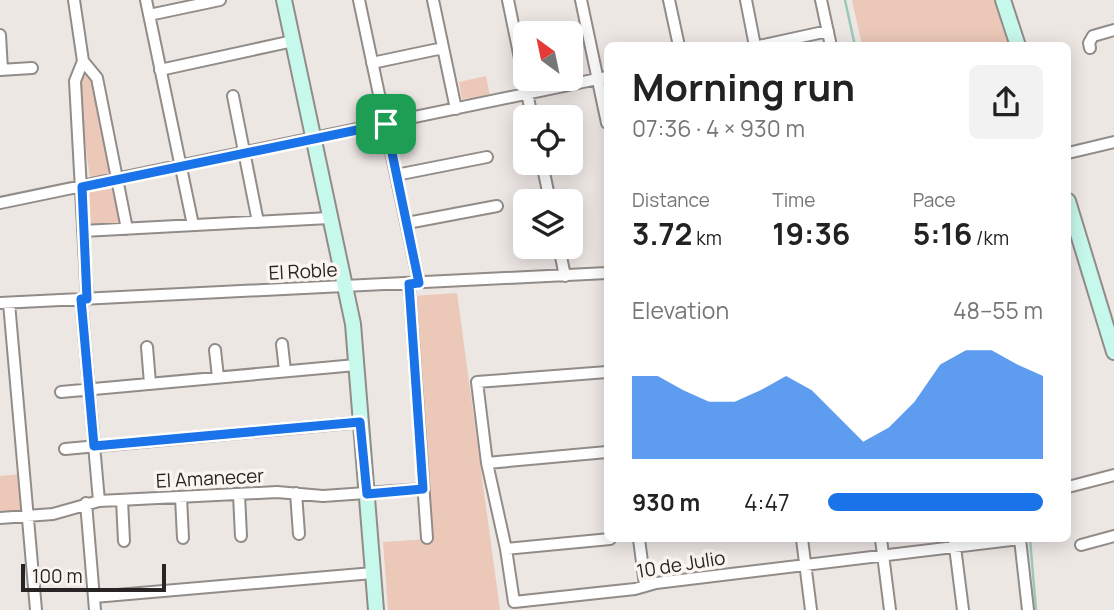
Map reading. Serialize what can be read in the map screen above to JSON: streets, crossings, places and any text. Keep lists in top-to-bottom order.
{
  "streets": {
    "street": ["El Roble", "El Amanecer", "10 de Julio"]
  },
  "scale_bar": "100 m",
  "north": "top left",
  "page": {
    "heading": ["Morning run", "07:36 · 4 × 930 m"],
    "stats": [
      ["Distance", "3.72 km"],
      ["Time", "19:36"],
      ["Pace", "5:16 /km"]
    ],
    "chart": ["Elevation", "48–55 m"],
    "list": [
      {
        "name": "930 m",
        "note": "4:47"
      }
    ],
    "scale": "100 m"
  }
}
